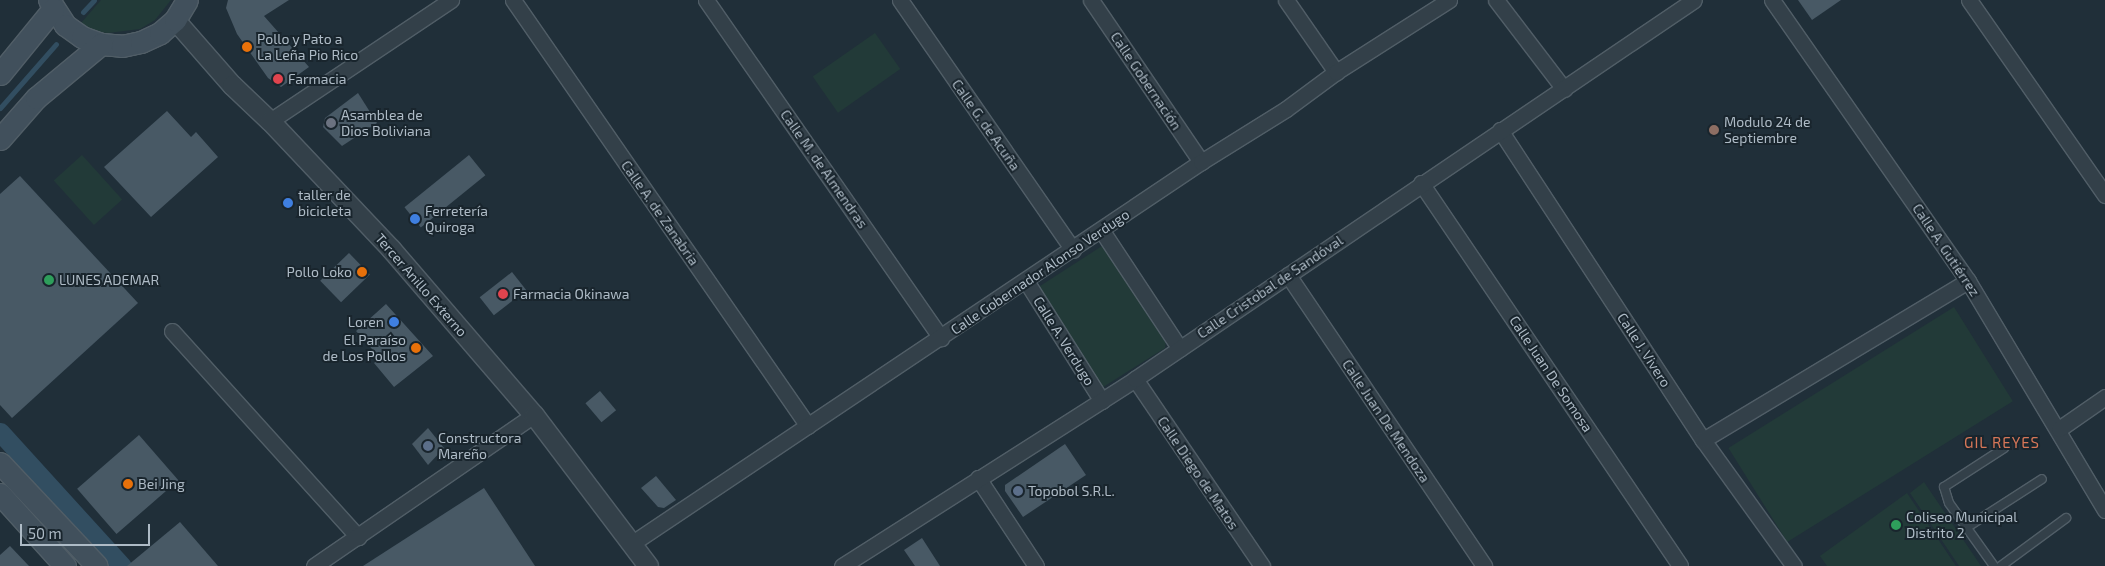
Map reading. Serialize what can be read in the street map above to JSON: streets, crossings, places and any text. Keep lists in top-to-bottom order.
{
  "streets": {
    "street": [
      "Calle Gobernación",
      "Calle G. de Acuña",
      "Calle M. de Almendras",
      "Calle A. de Zanabria",
      "Calle A. Gutiérrez",
      "Calle Gobernador Alonso Verdugo",
      "Tercer Anillo Externo",
      "Calle Cristobal de Sandóval",
      "Calle A. Verdugo",
      "Calle J. Vivero",
      "Calle Juan De Somosa",
      "Calle Juan De Mendoza",
      "Calle Diego de Matos"
    ]
  },
  "crossings": [
    ["Calle Gobernación", "Calle Gobernador Alonso Verdugo"],
    ["Calle G. de Acuña", "Calle Gobernador Alonso Verdugo"],
    ["Calle M. de Almendras", "Calle Gobernador Alonso Verdugo"],
    ["Calle A. de Zanabria", "Calle Gobernador Alonso Verdugo"],
    ["Calle Gobernador Alonso Verdugo", "Tercer Anillo Externo"],
    ["Calle Gobernador Alonso Verdugo", "Calle A. Verdugo"],
    ["Calle Cristobal de Sandóval", "Calle A. Verdugo"],
    ["Calle Cristobal de Sandóval", "Calle J. Vivero"],
    ["Calle Cristobal de Sandóval", "Calle Juan De Somosa"],
    ["Calle Cristobal de Sandóval", "Calle Juan De Mendoza"],
    ["Calle Cristobal de Sandóval", "Calle Diego de Matos"]
  ],
  "districts": ["GIL REYES"],
  "places": [
    "Pollo y Pato a La Leña Pio Rico",
    "Farmacia",
    "Asamblea de Dios Boliviana",
    "Modulo 24 de Septiembre",
    "taller de bicicleta",
    "Ferretería Quiroga",
    "Pollo Loko",
    "LUNES ADEMAR",
    "Farmacia Okinawa",
    "Loren",
    "El Paraíso de Los Pollos",
    "Constructora Mareño",
    "Bei Jing",
    "Topobol S.R.L.",
    "Coliseo Municipal Distrito 2"
  ],
  "scale_bar": "50 m"
}
